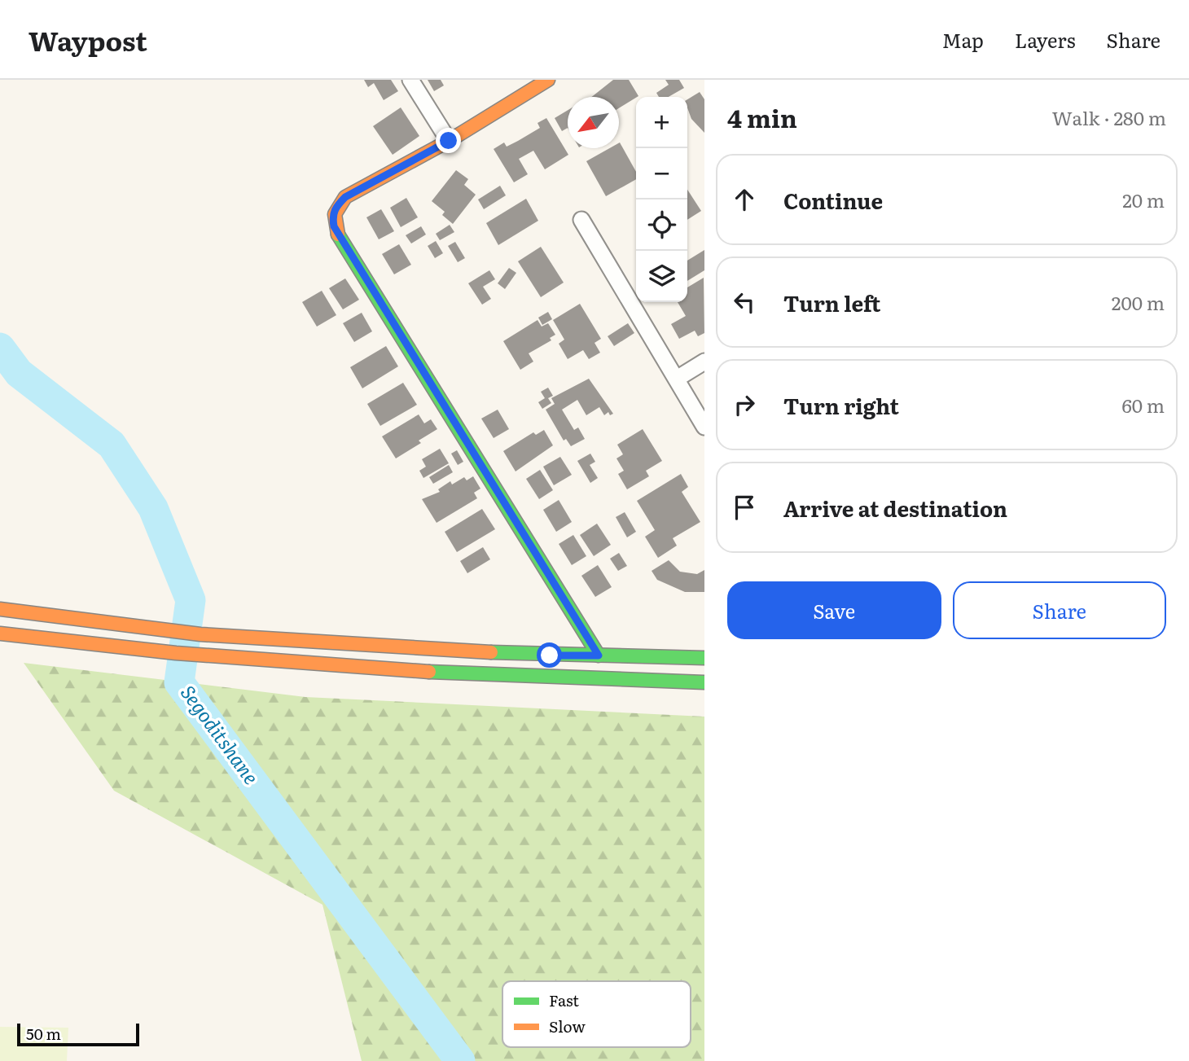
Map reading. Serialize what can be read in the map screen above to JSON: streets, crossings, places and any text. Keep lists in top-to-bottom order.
{
  "water": ["Segoditshane"],
  "legend": ["Fast", "Slow"],
  "scale_bar": "50 m",
  "north": "bottom left",
  "page": {
    "header": "Waypost",
    "nav": ["Map", "Layers", "Share"],
    "heading": ["4 min", "Walk · 280 m"],
    "map_buttons": ["+", "−"],
    "list": [
      ["Continue", "20 m"],
      ["Turn left", "200 m"],
      ["Turn right", "60 m"],
      "Arrive at destination"
    ],
    "buttons": ["Save", "Share"],
    "scale": "50 m"
  }
}
